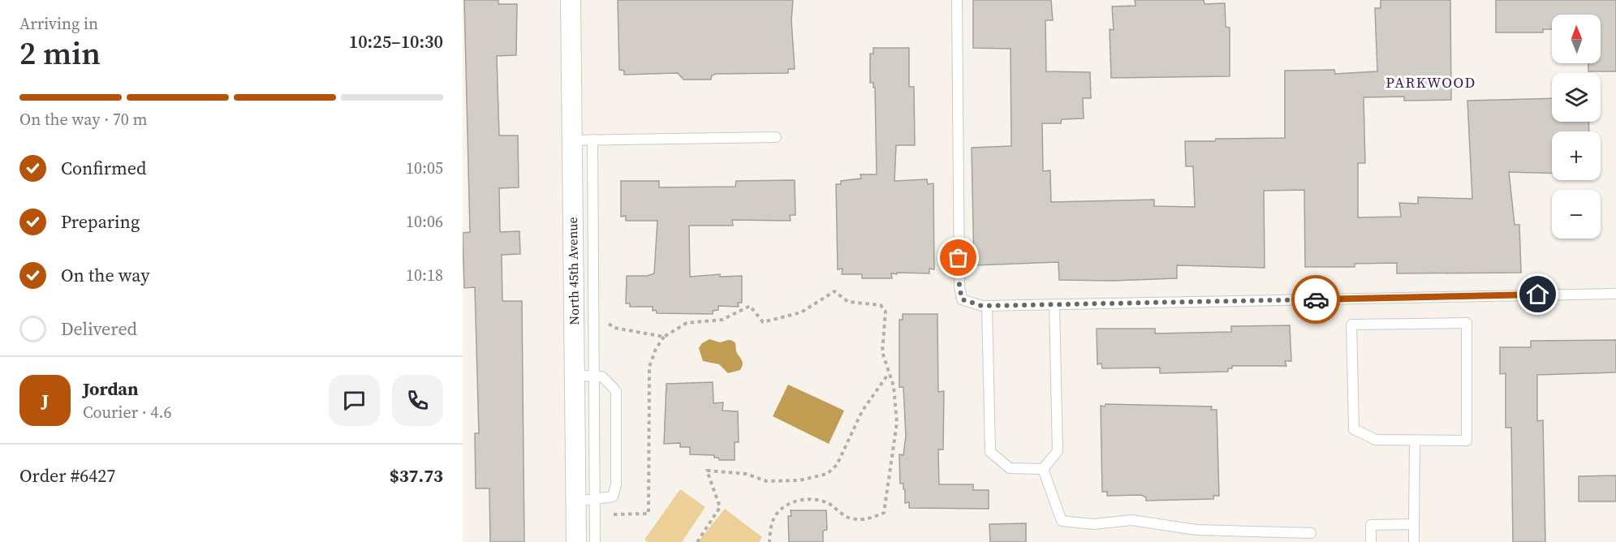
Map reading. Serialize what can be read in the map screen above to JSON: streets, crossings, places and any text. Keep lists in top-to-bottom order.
{
  "streets": {
    "street": ["North 45th Avenue"]
  },
  "districts": ["PARKWOOD"],
  "north": "top",
  "page": {
    "heading": ["2 min", "Arriving in", "10:25–10:30"],
    "panel": [
      "Jordan",
      "Courier · 4.6",
      "Order #6427",
      "$37.73"
    ],
    "map_buttons": ["+", "−"],
    "bar": "On the way · 70 m",
    "list": [
      ["Confirmed", "10:05"],
      ["Preparing", "10:06"],
      ["On the way", "10:18"],
      "Delivered"
    ],
    "round": "J"
  }
}
